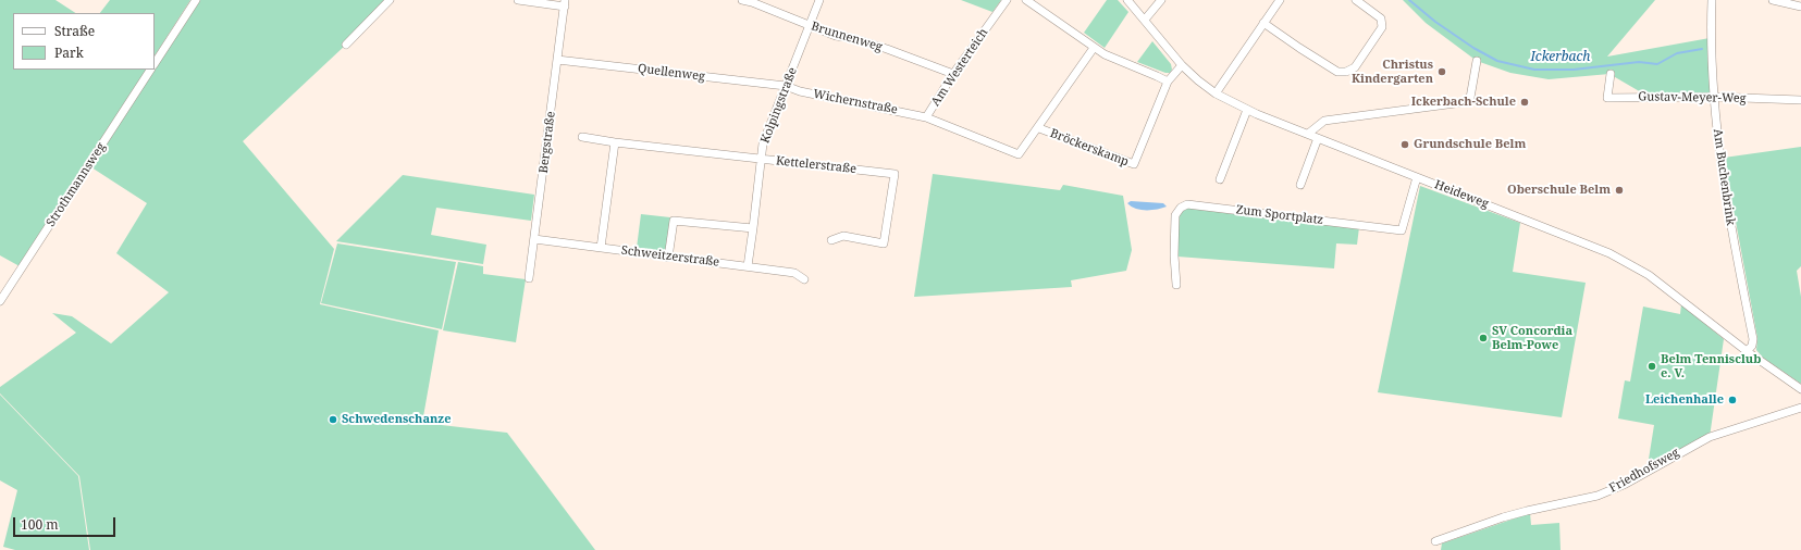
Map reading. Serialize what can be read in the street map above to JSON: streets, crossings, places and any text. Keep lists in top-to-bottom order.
{
  "streets": {
    "street": [
      "Brunnenweg",
      "Am Westerteich",
      "Quellenweg",
      "Gustav-Meyer-Weg",
      "Wichernstraße",
      "Kolpingstraße",
      "Bergstraße",
      "Bröckerskamp",
      "Kettelerstraße",
      "Am Buchenbrink",
      "Strothmannsweg",
      "Heideweg",
      "Zum Sportplatz",
      "Schweitzerstraße",
      "Friedhofsweg"
    ]
  },
  "crossings": [
    ["Brunnenweg", "Am Westerteich"],
    ["Brunnenweg", "Kolpingstraße"],
    ["Am Westerteich", "Wichernstraße"],
    ["Am Westerteich", "Bröckerskamp"],
    ["Quellenweg", "Wichernstraße"],
    ["Quellenweg", "Kolpingstraße"],
    ["Quellenweg", "Bergstraße"],
    ["Gustav-Meyer-Weg", "Am Buchenbrink"],
    ["Wichernstraße", "Kolpingstraße"],
    ["Kolpingstraße", "Kettelerstraße"],
    ["Kolpingstraße", "Schweitzerstraße"],
    ["Bergstraße", "Schweitzerstraße"],
    ["Bröckerskamp", "Heideweg"],
    ["Am Buchenbrink", "Heideweg"],
    ["Heideweg", "Zum Sportplatz"]
  ],
  "water": ["Ickerbach"],
  "places": [
    "Christus Kindergarten",
    "Ickerbach-Schule",
    "Grundschule Belm",
    "Oberschule Belm",
    "SV Concordia Belm-Powe",
    "Belm Tennisclub e. V.",
    "Leichenhalle",
    "Schwedenschanze"
  ],
  "legend": ["Straße", "Park"],
  "scale_bar": "100 m"
}
